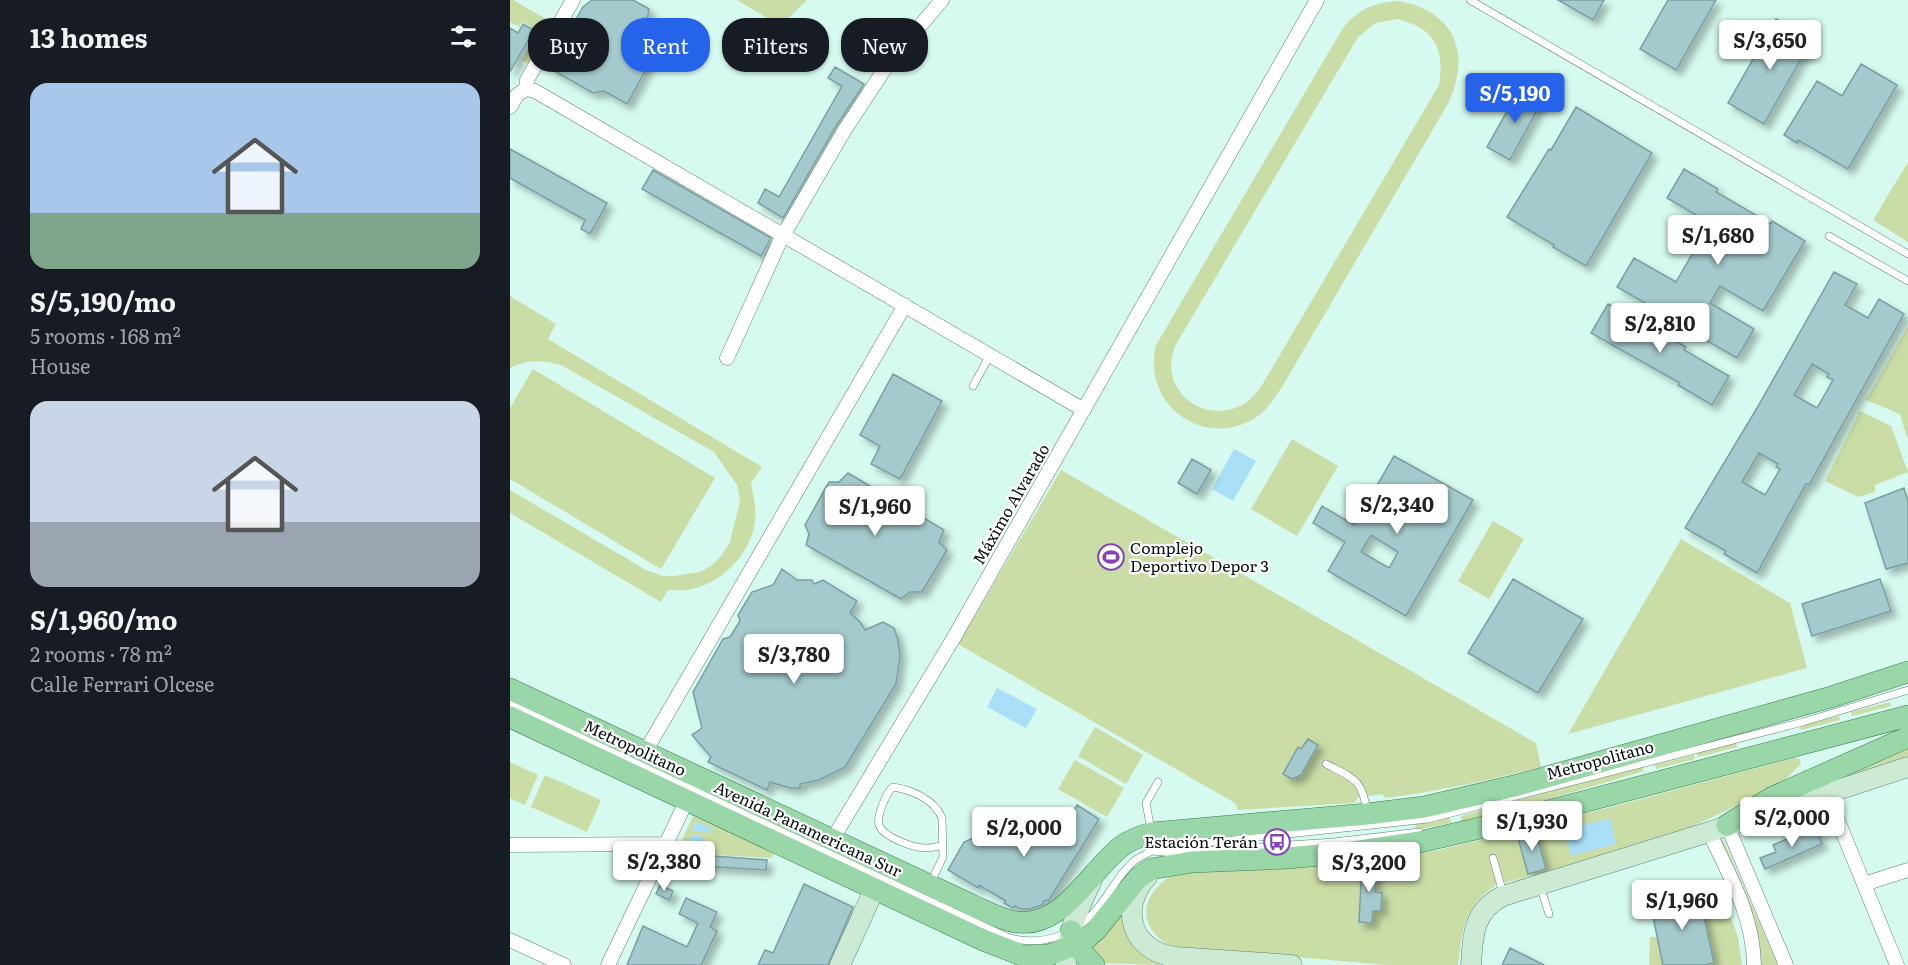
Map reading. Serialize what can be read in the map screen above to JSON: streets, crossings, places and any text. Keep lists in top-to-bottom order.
{
  "streets": {
    "main road": ["Avenida Panamericana Sur"],
    "street": ["Máximo Alvarado"],
    "lane": ["Metropolitano"]
  },
  "crossings": [
    ["Máximo Alvarado", "Avenida Panamericana Sur"],
    ["Metropolitano", "Avenida Panamericana Sur"]
  ],
  "places": {
    "sports": ["Complejo Deportivo Depor 3"],
    "bus stop": ["Estación Terán"]
  },
  "page": {
    "heading": "13 homes",
    "chip": [
      "Buy",
      "Rent",
      "Filters",
      "New"
    ],
    "price": [
      "S/3,650",
      "S/5,190",
      "S/1,680",
      "S/2,810",
      "S/2,340",
      "S/1,960",
      "S/3,780",
      "S/2,000",
      "S/1,930",
      "S/2,000",
      "S/2,380",
      "S/3,200",
      "S/1,960"
    ],
    "list": [
      {
        "name": "S/5,190/mo",
        "note": "5 rooms · 168 m² · House"
      },
      {
        "name": "S/1,960/mo",
        "note": "2 rooms · 78 m² · Calle Ferrari Olcese"
      }
    ]
  }
}
